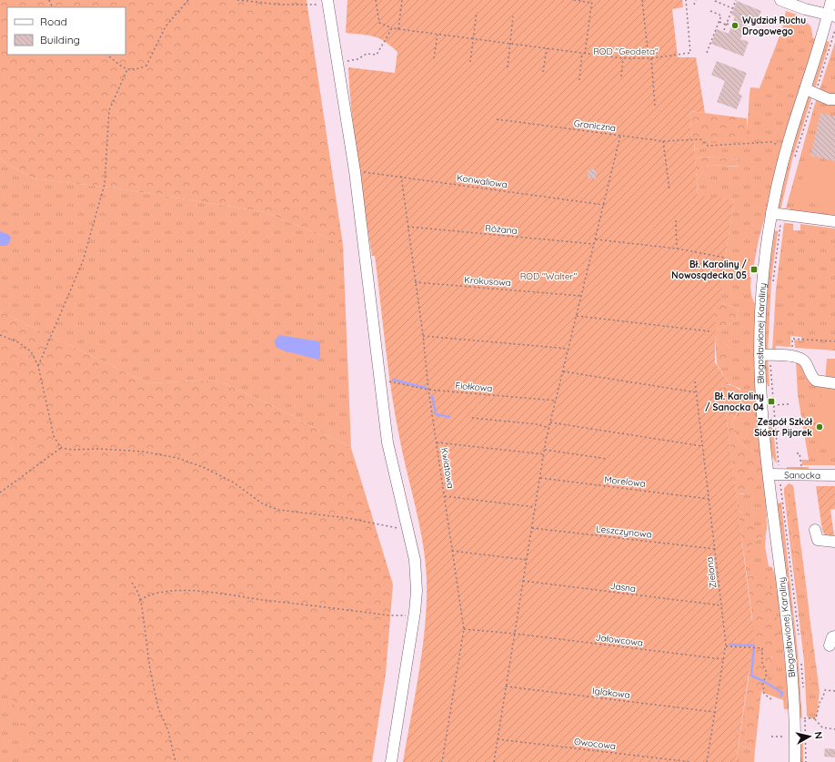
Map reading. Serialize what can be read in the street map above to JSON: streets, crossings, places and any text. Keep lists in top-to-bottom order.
{
  "streets": {
    "street": ["Błogosławionej Karoliny", "Sanocka"],
    "path": [
      "Graniczna",
      "Konwaliowa",
      "Różana",
      "Krokusowa",
      "Fiołkowa",
      "Kwiatowa",
      "Morelowa",
      "Leszczynowa",
      "Zielona",
      "Jasna",
      "Jałowcowa",
      "Iglakowa",
      "Owocowa"
    ]
  },
  "crossings": [
    ["Graniczna", "Błogosławionej Karoliny"],
    ["Konwaliowa", "Kwiatowa"],
    ["Różana", "Kwiatowa"],
    ["Krokusowa", "Kwiatowa"],
    ["Błogosławionej Karoliny", "Sanocka"],
    ["Fiołkowa", "Kwiatowa"],
    ["Kwiatowa", "Jałowcowa"],
    ["Morelowa", "Zielona"],
    ["Leszczynowa", "Zielona"],
    ["Zielona", "Jasna"],
    ["Zielona", "Jałowcowa"],
    ["Zielona", "Iglakowa"]
  ],
  "parks": ["ROD \"Geodeta\"", "ROD \"Walter\""],
  "places": {
    "other": ["Wydział Ruchu Drogowego", "Zespół Szkół Sióstr Pijarek"],
    "transit": ["Bł. Karoliny / Nowosądecka 05", "Bł. Karoliny / Sanocka 04"]
  },
  "legend": ["Road", "Building"],
  "north": "right"
}
